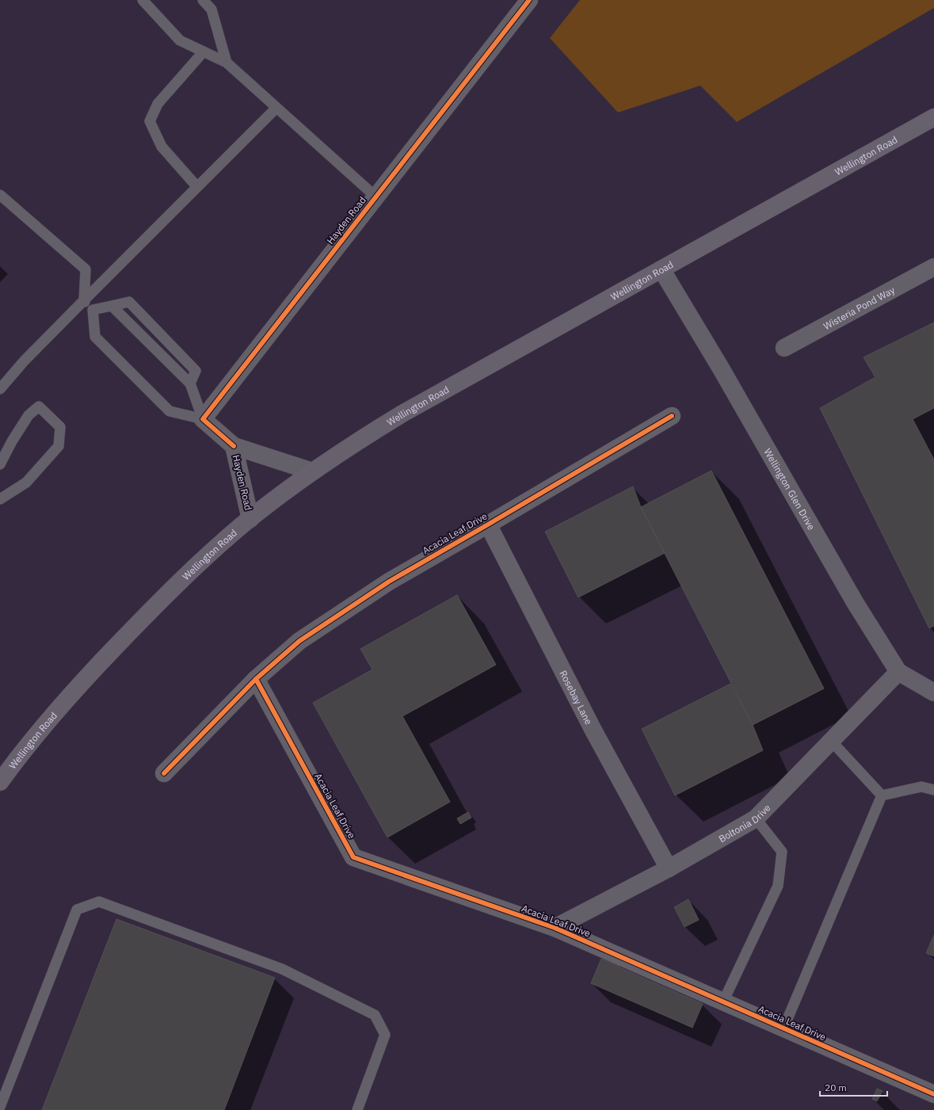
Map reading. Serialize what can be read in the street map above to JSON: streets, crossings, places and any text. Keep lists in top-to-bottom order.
{
  "streets": {
    "main road": ["Wellington Road"],
    "street": [
      "Hayden Road",
      "Wisteria Pond Way",
      "Wellington Glen Drive",
      "Acacia Leaf Drive",
      "Rosebay Lane",
      "Boltonia Drive"
    ]
  },
  "crossings": [
    ["Wellington Road", "Hayden Road"],
    ["Wellington Road", "Wellington Glen Drive"],
    ["Wellington Glen Drive", "Boltonia Drive"],
    ["Acacia Leaf Drive", "Rosebay Lane"],
    ["Acacia Leaf Drive", "Boltonia Drive"],
    ["Rosebay Lane", "Boltonia Drive"]
  ],
  "scale_bar": "20 m"
}
